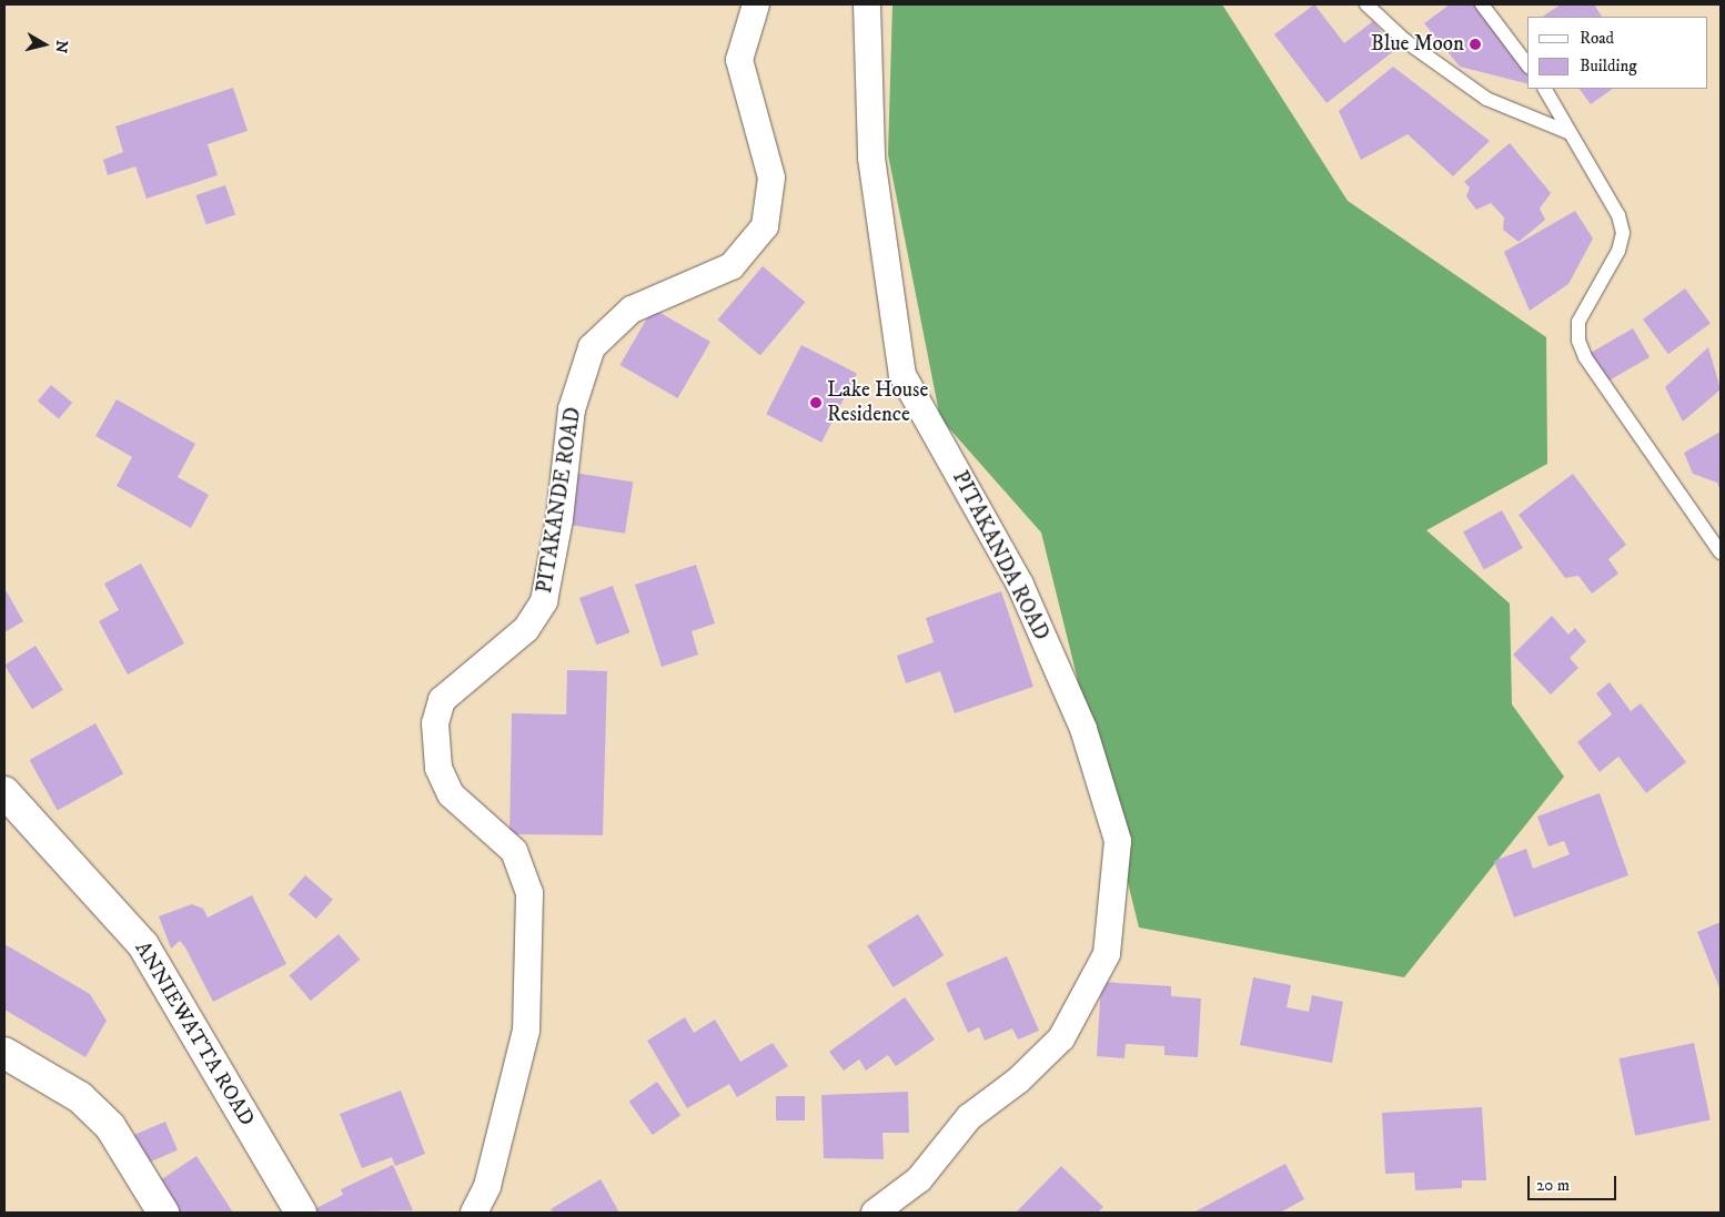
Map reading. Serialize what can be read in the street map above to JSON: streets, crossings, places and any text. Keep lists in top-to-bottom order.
{
  "streets": {
    "street": ["PITAKANDE ROAD", "PITAKANDA ROAD", "ANNIEWATTA ROAD"]
  },
  "places": ["Blue Moon", "Lake House Residence"],
  "legend": ["Road", "Building"],
  "scale_bar": "20 m",
  "north": "right"
}
